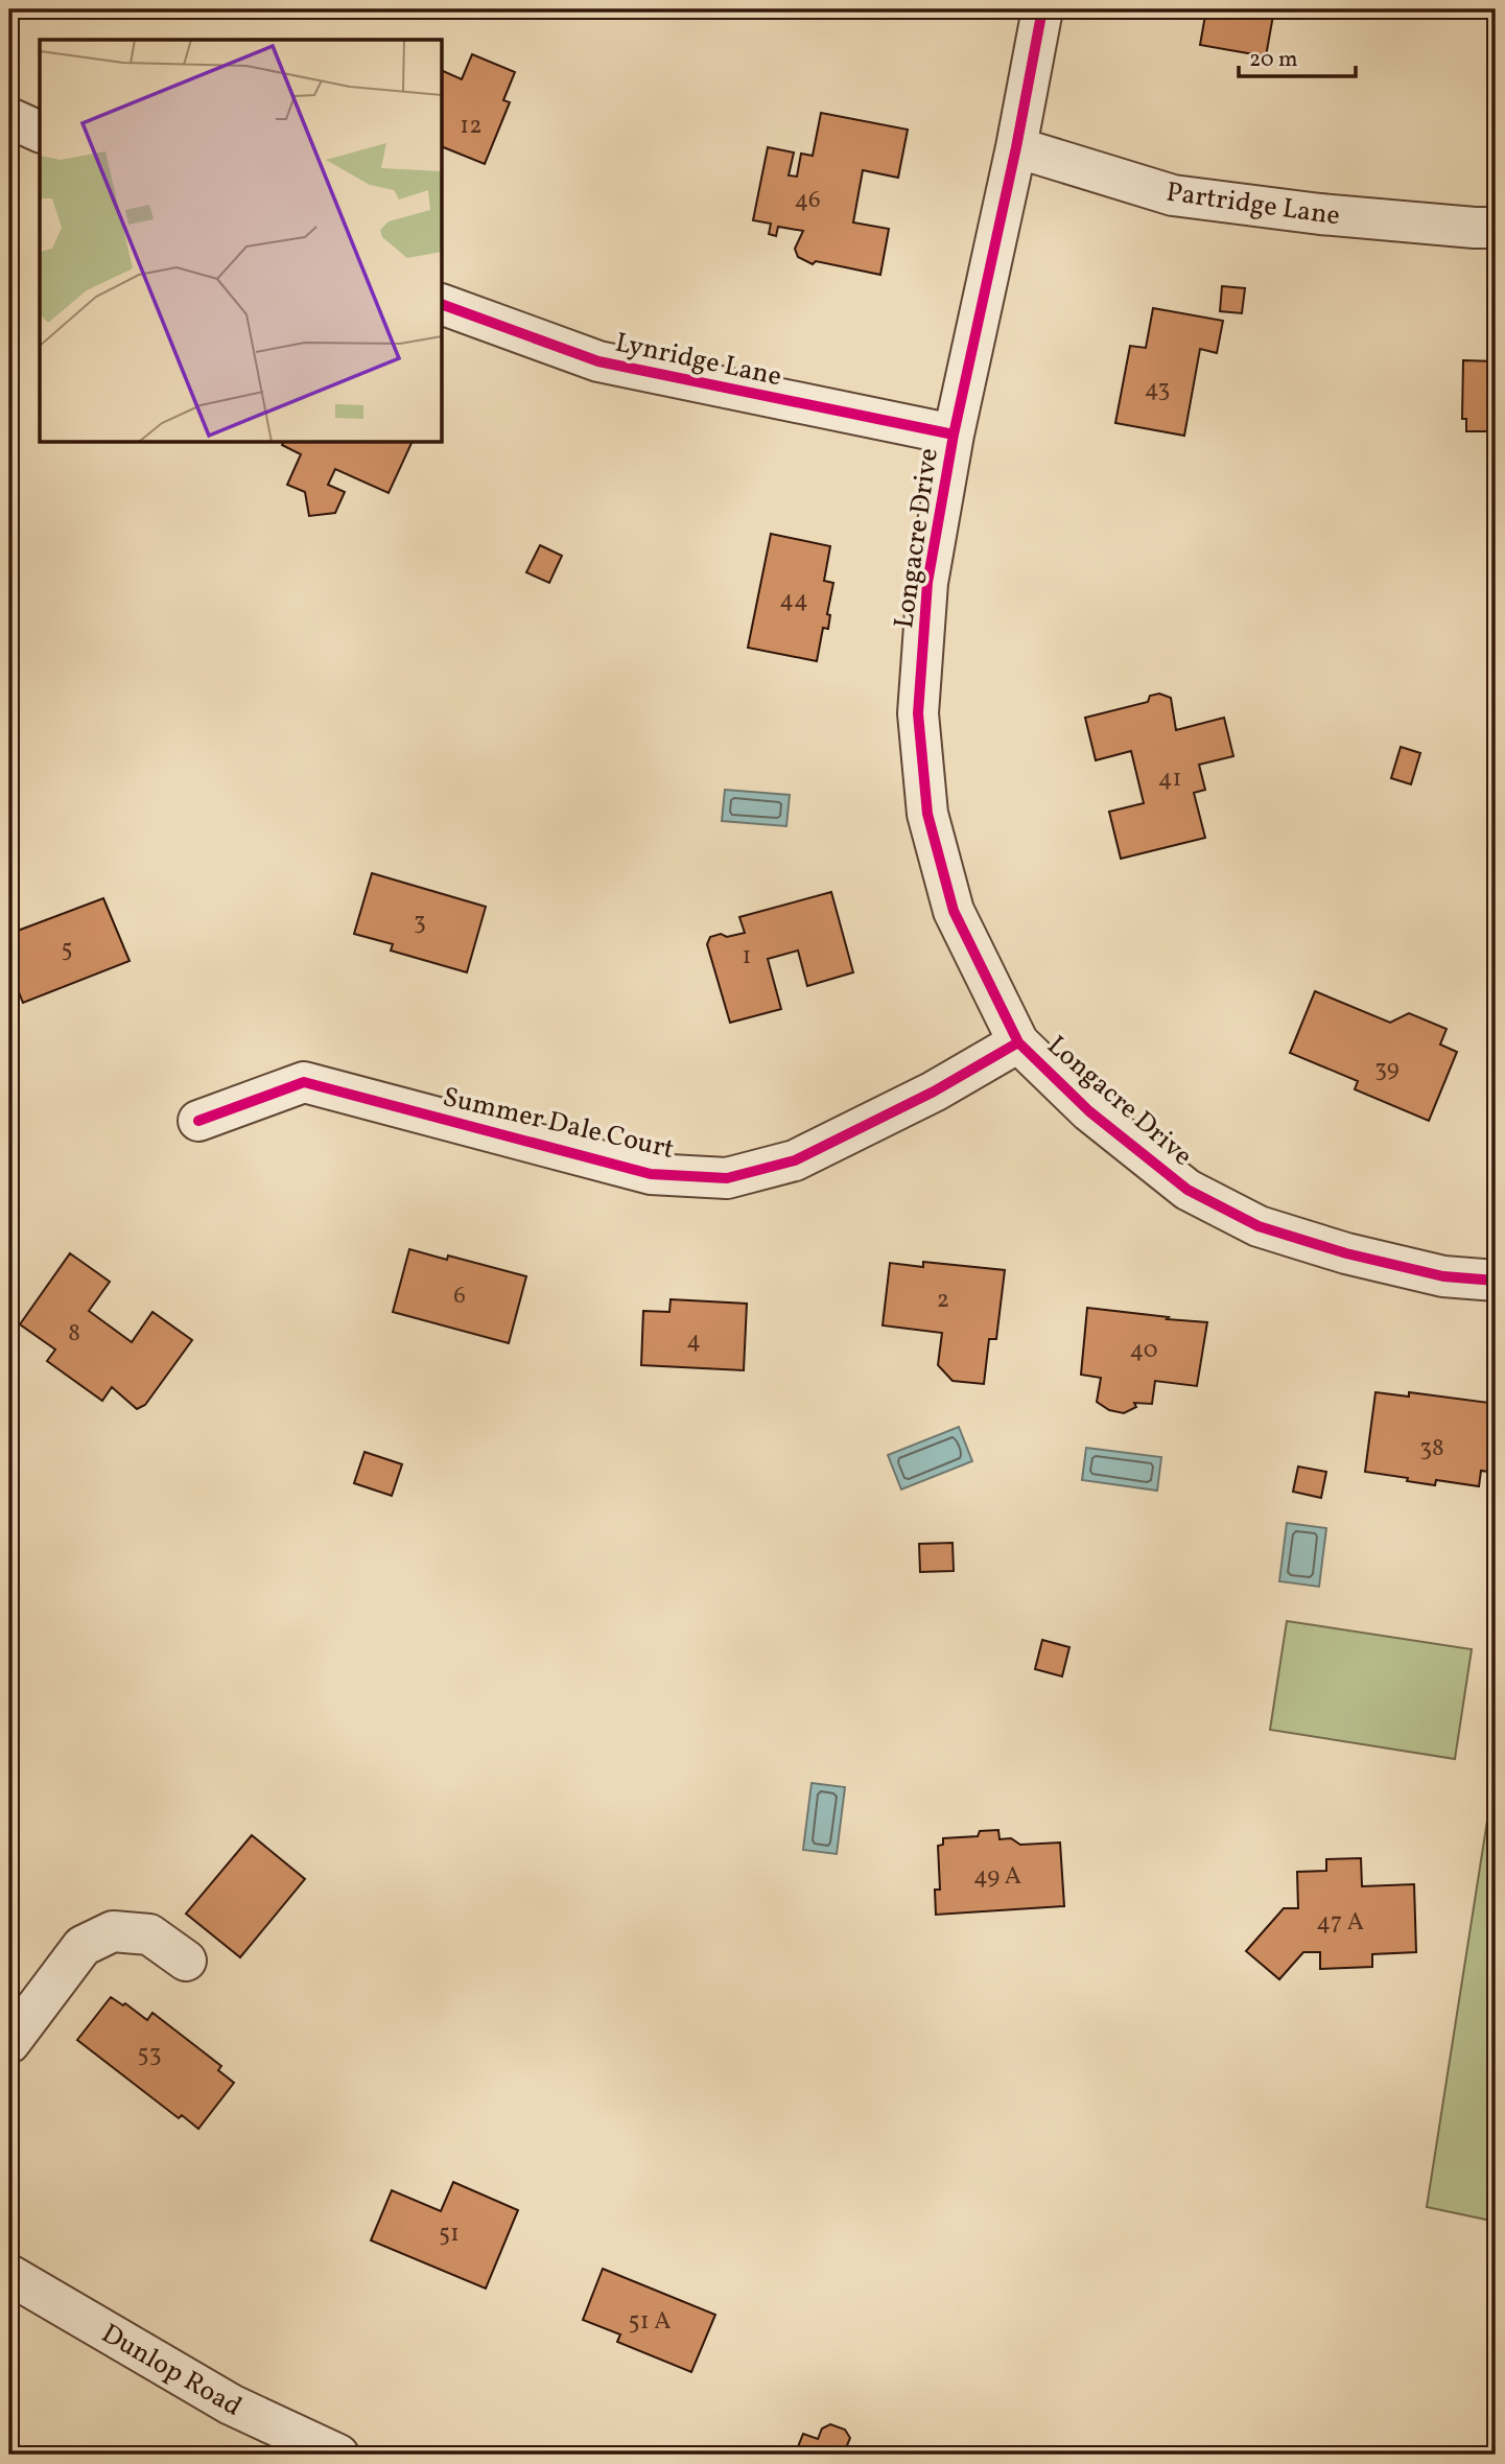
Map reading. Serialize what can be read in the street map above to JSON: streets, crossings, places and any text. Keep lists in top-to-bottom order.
{
  "streets": {
    "street": [
      "Partridge Lane",
      "Lynridge Lane",
      "Longacre Drive",
      "Summer Dale Court",
      "Dunlop Road"
    ]
  },
  "crossings": [
    ["Partridge Lane", "Longacre Drive"],
    ["Lynridge Lane", "Longacre Drive"],
    ["Longacre Drive", "Summer Dale Court"]
  ],
  "house_numbers": [
    "12",
    "46",
    "43",
    "44",
    "41",
    "3",
    "5",
    "1",
    "39",
    "6",
    "2",
    "8",
    "4",
    "40",
    "38",
    "49 A",
    "47 A",
    "53",
    "51",
    "51 A"
  ],
  "scale_bar": "20 m"
}
